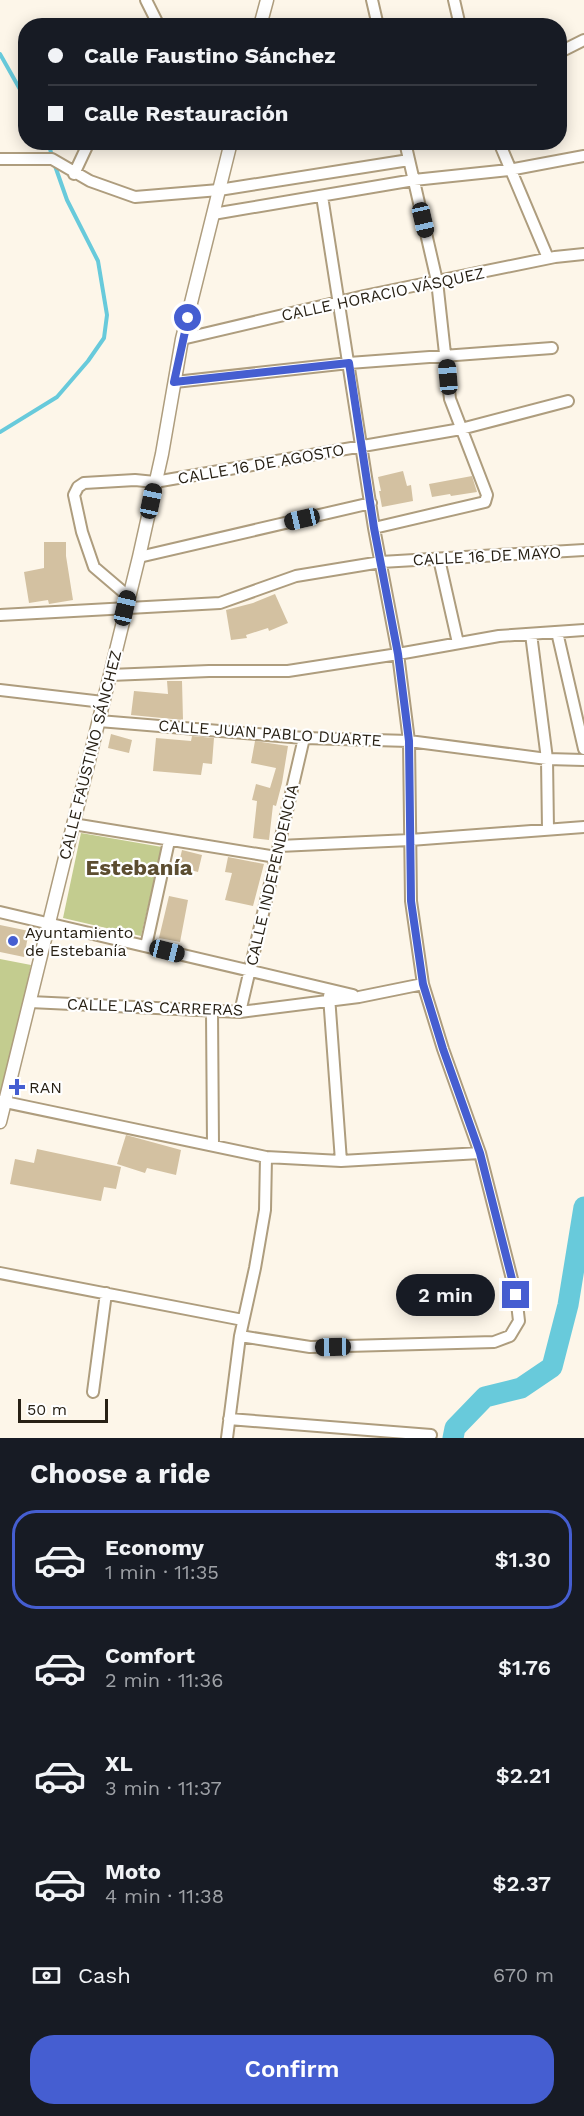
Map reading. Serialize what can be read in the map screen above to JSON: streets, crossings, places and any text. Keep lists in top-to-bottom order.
{
  "streets": {
    "street": [
      "CALLE HORACIO VÁSQUEZ",
      "CALLE 16 DE AGOSTO",
      "CALLE 16 DE MAYO",
      "CALLE JUAN PABLO DUARTE",
      "CALLE FAUSTINO SÁNCHEZ",
      "CALLE INDEPENDENCIA",
      "CALLE LAS CARRERAS"
    ]
  },
  "crossings": [
    ["CALLE HORACIO VÁSQUEZ", "CALLE FAUSTINO SÁNCHEZ"],
    ["CALLE 16 DE AGOSTO", "CALLE 16 DE MAYO"],
    ["CALLE 16 DE AGOSTO", "CALLE FAUSTINO SÁNCHEZ"],
    ["CALLE 16 DE MAYO", "CALLE FAUSTINO SÁNCHEZ"],
    ["CALLE JUAN PABLO DUARTE", "CALLE FAUSTINO SÁNCHEZ"],
    ["CALLE JUAN PABLO DUARTE", "CALLE INDEPENDENCIA"],
    ["CALLE FAUSTINO SÁNCHEZ", "CALLE LAS CARRERAS"],
    ["CALLE INDEPENDENCIA", "CALLE LAS CARRERAS"]
  ],
  "districts": ["Estebanía"],
  "places": {
    "other": ["Ayuntamiento de Estebanía"],
    "health": ["RAN"]
  },
  "scale_bar": "50 m",
  "page": {
    "banner": ["Calle Faustino Sánchez", "Calle Restauración"],
    "bubble": "2 min",
    "scale": "50 m",
    "heading": "Choose a ride",
    "list": [
      {
        "name": "Economy",
        "note": "1 min · 11:35",
        "value": "$1.30"
      },
      {
        "name": "Comfort",
        "note": "2 min · 11:36",
        "value": "$1.76"
      },
      {
        "name": "XL",
        "note": "3 min · 11:37",
        "value": "$2.21"
      },
      {
        "name": "Moto",
        "note": "4 min · 11:38",
        "value": "$2.37"
      }
    ],
    "pay": ["Cash", "670 m"],
    "buttons": "Confirm"
  }
}
